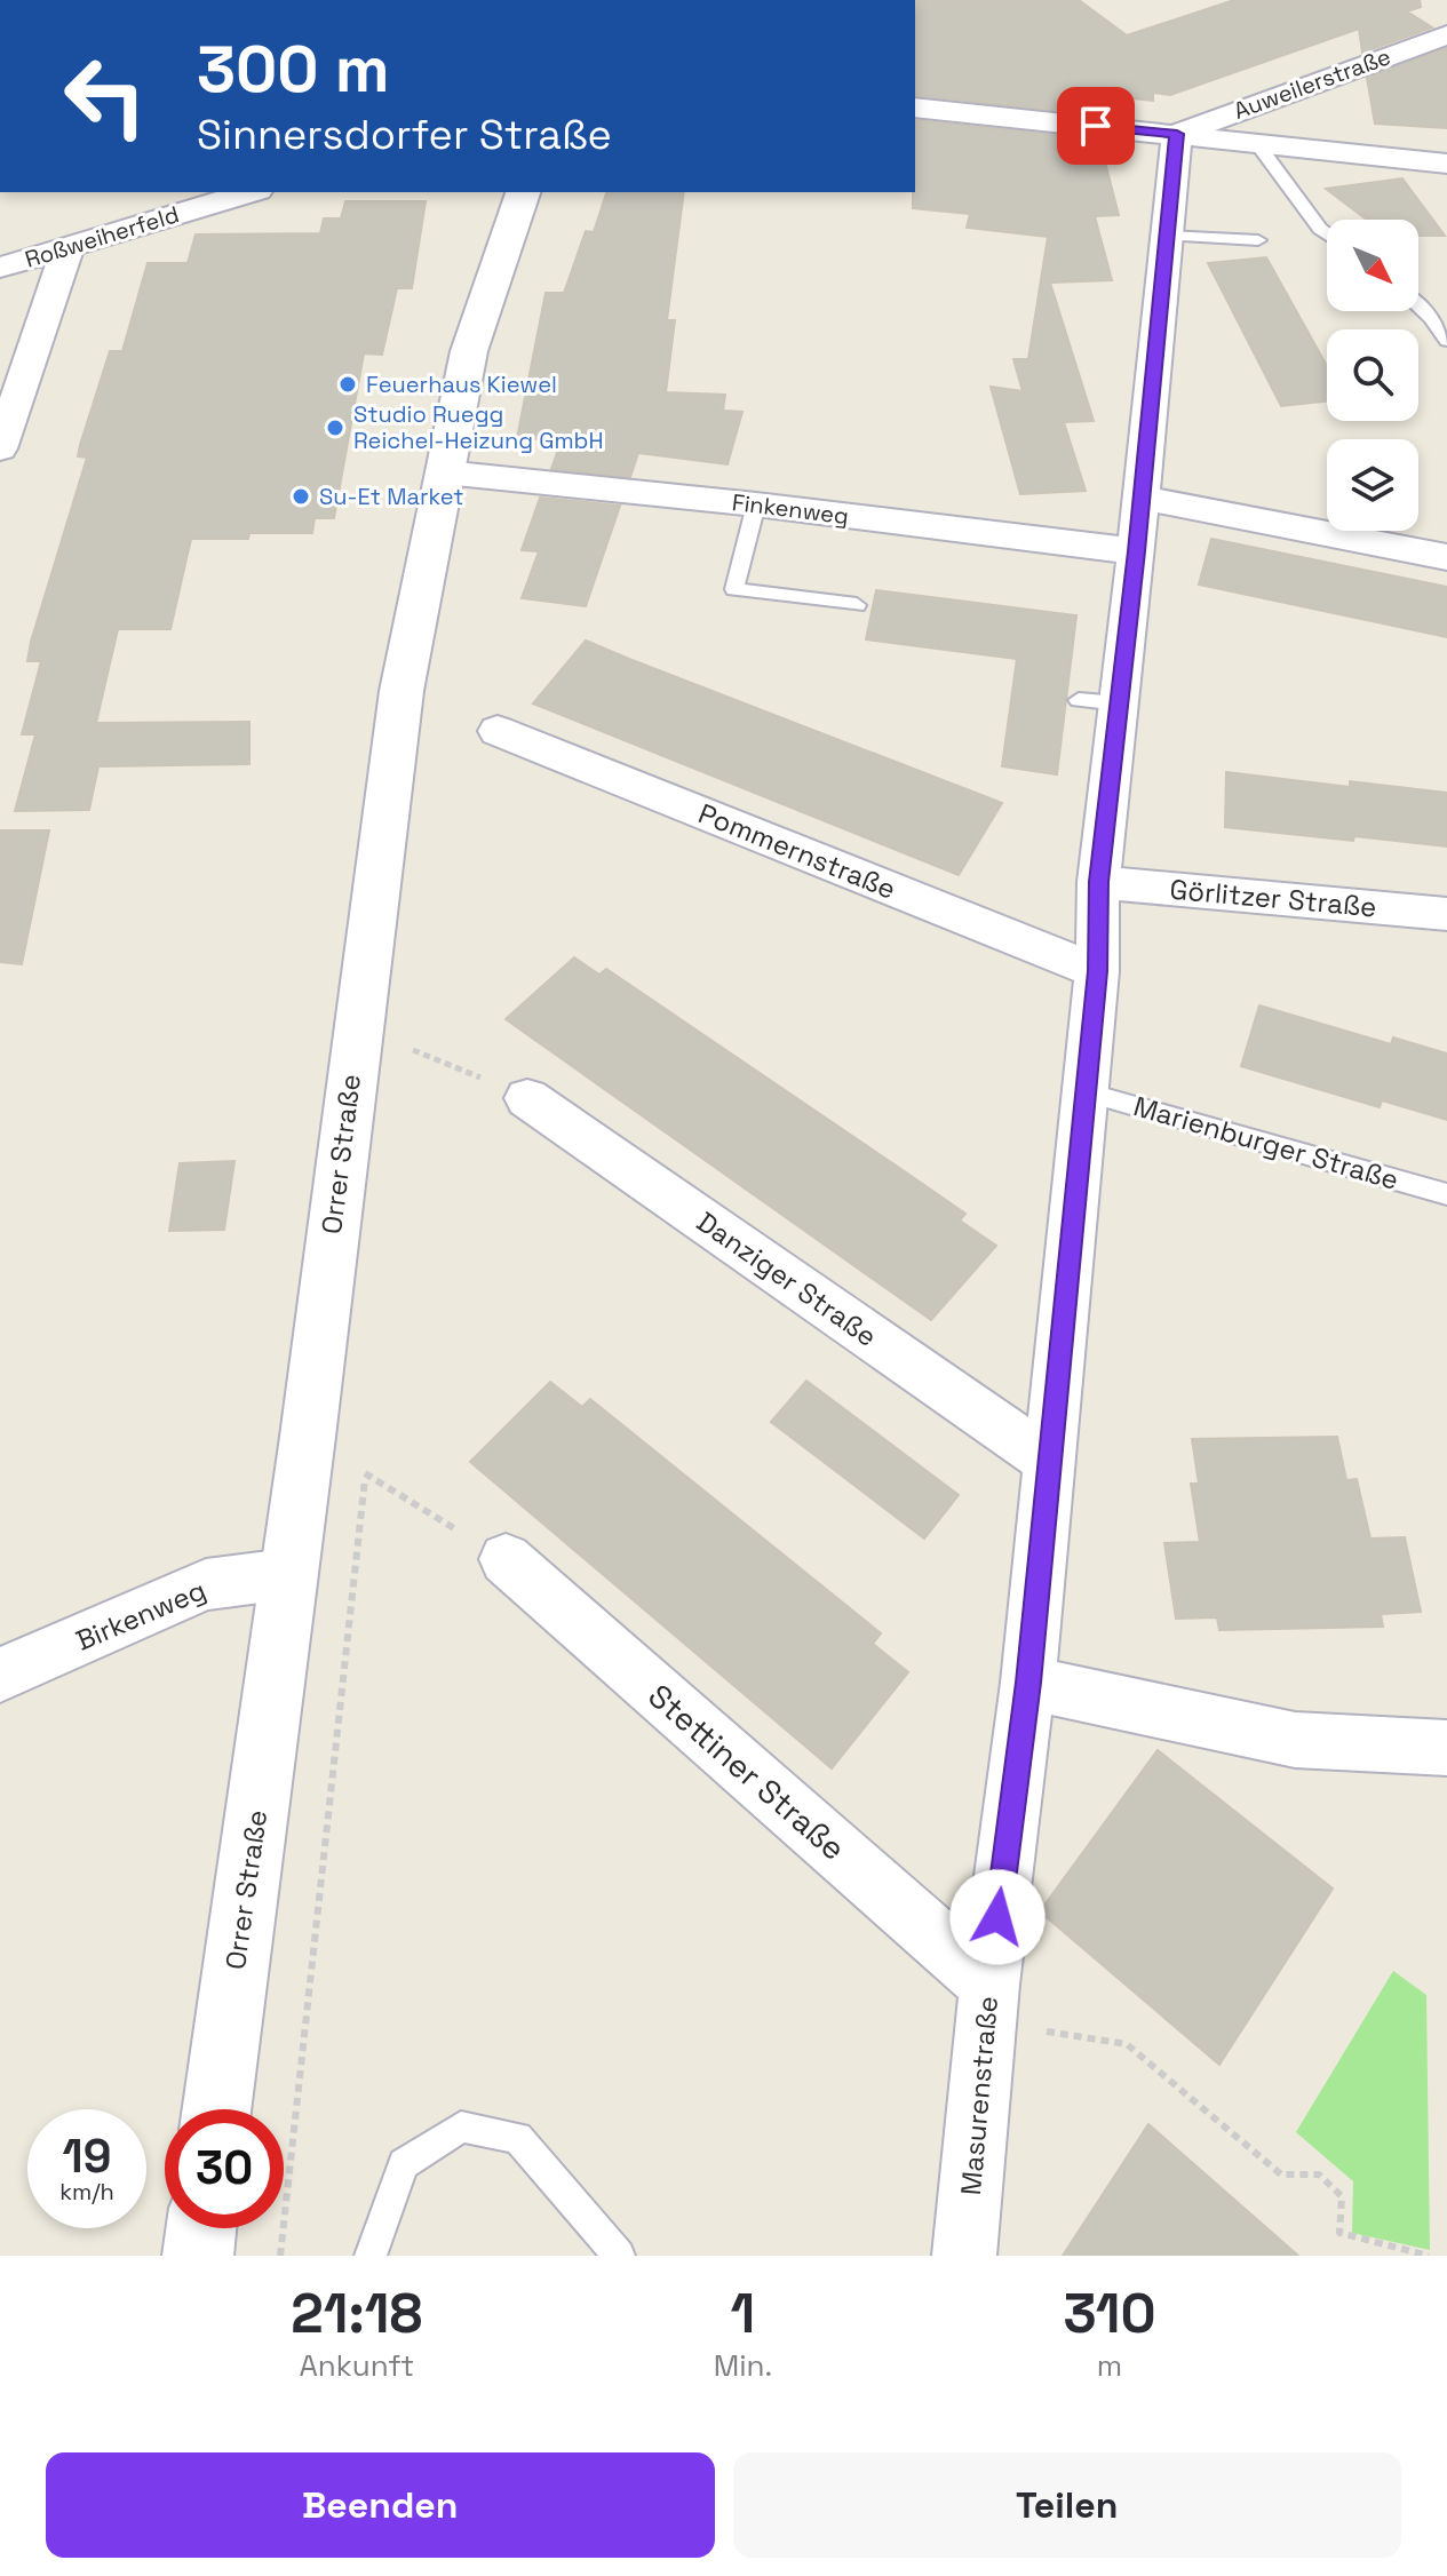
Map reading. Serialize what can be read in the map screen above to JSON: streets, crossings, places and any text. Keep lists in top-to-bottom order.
{
  "streets": {
    "street": [
      "Auweilerstraße",
      "Roßweiherfeld",
      "Finkenweg",
      "Pommernstraße",
      "Görlitzer Straße",
      "Orrer Straße",
      "Danziger Straße",
      "Birkenweg",
      "Stettiner Straße",
      "Masurenstraße"
    ],
    "lane": ["Marienburger Straße"]
  },
  "crossings": [
    ["Auweilerstraße", "Masurenstraße"],
    ["Finkenweg", "Orrer Straße"],
    ["Finkenweg", "Masurenstraße"],
    ["Pommernstraße", "Masurenstraße"],
    ["Görlitzer Straße", "Masurenstraße"],
    ["Marienburger Straße", "Masurenstraße"],
    ["Orrer Straße", "Birkenweg"],
    ["Danziger Straße", "Masurenstraße"],
    ["Stettiner Straße", "Masurenstraße"]
  ],
  "places": ["Feuerhaus Kiewel", "Studio Ruegg Reichel-Heizung GmbH", "Su-Et Market"],
  "north": "bottom right",
  "page": {
    "turn": ["300 m", "Sinnersdorfer Straße"],
    "speed": "19 km/h",
    "limit": "30",
    "eta": [
      "21:18",
      "Ankunft",
      "1",
      "Min.",
      "310",
      "m"
    ],
    "buttons": ["Beenden", "Teilen"]
  }
}
